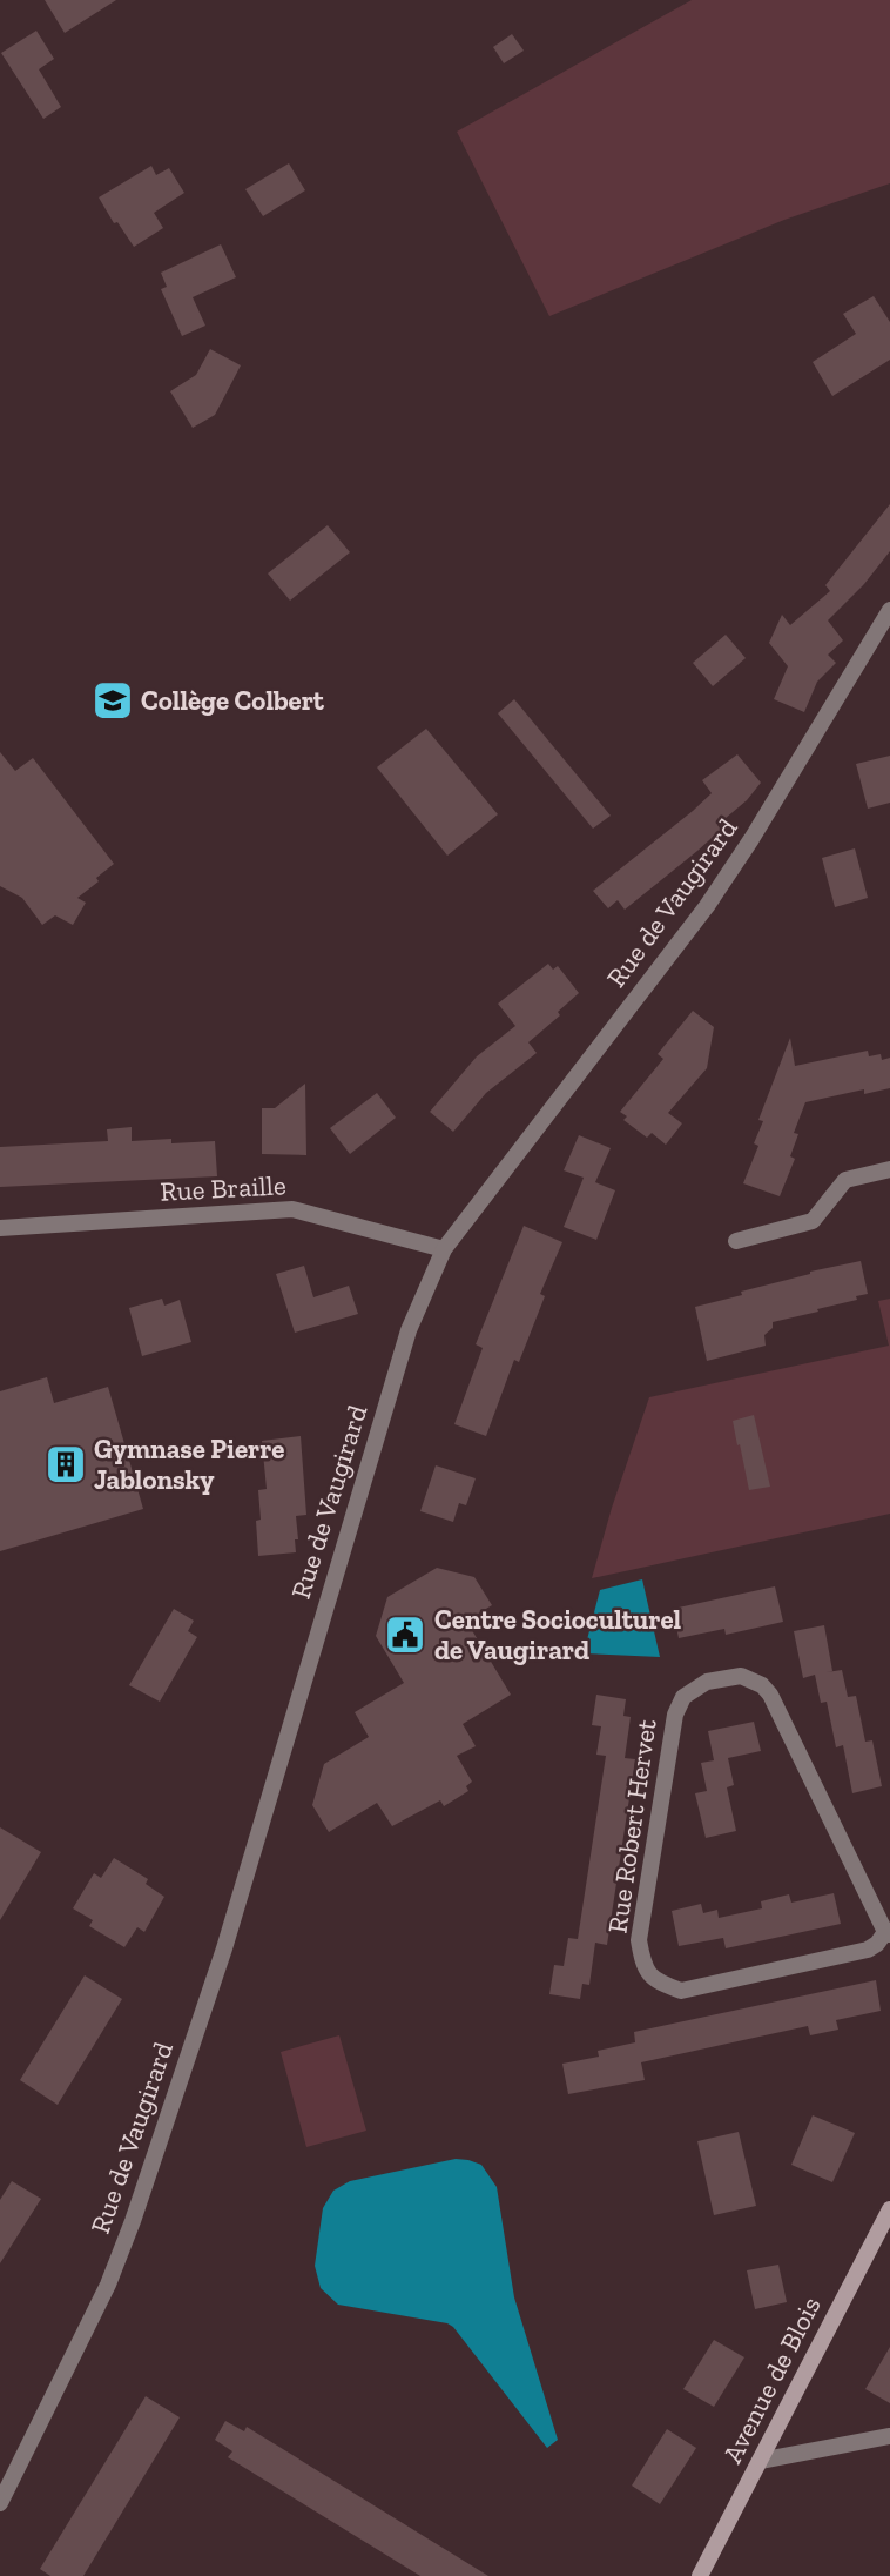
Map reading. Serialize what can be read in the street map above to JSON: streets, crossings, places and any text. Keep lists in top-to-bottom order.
{
  "streets": {
    "main road": ["Avenue de Blois"],
    "street": ["Rue de Vaugirard", "Rue Braille", "Rue Robert Hervet"]
  },
  "crossings": [
    ["Rue de Vaugirard", "Rue Braille"]
  ],
  "places": {
    "school or university": ["Collège Colbert"],
    "building": ["Gymnase Pierre Jablonsky"],
    "public building": ["Centre Socioculturel de Vaugirard"]
  }
}
